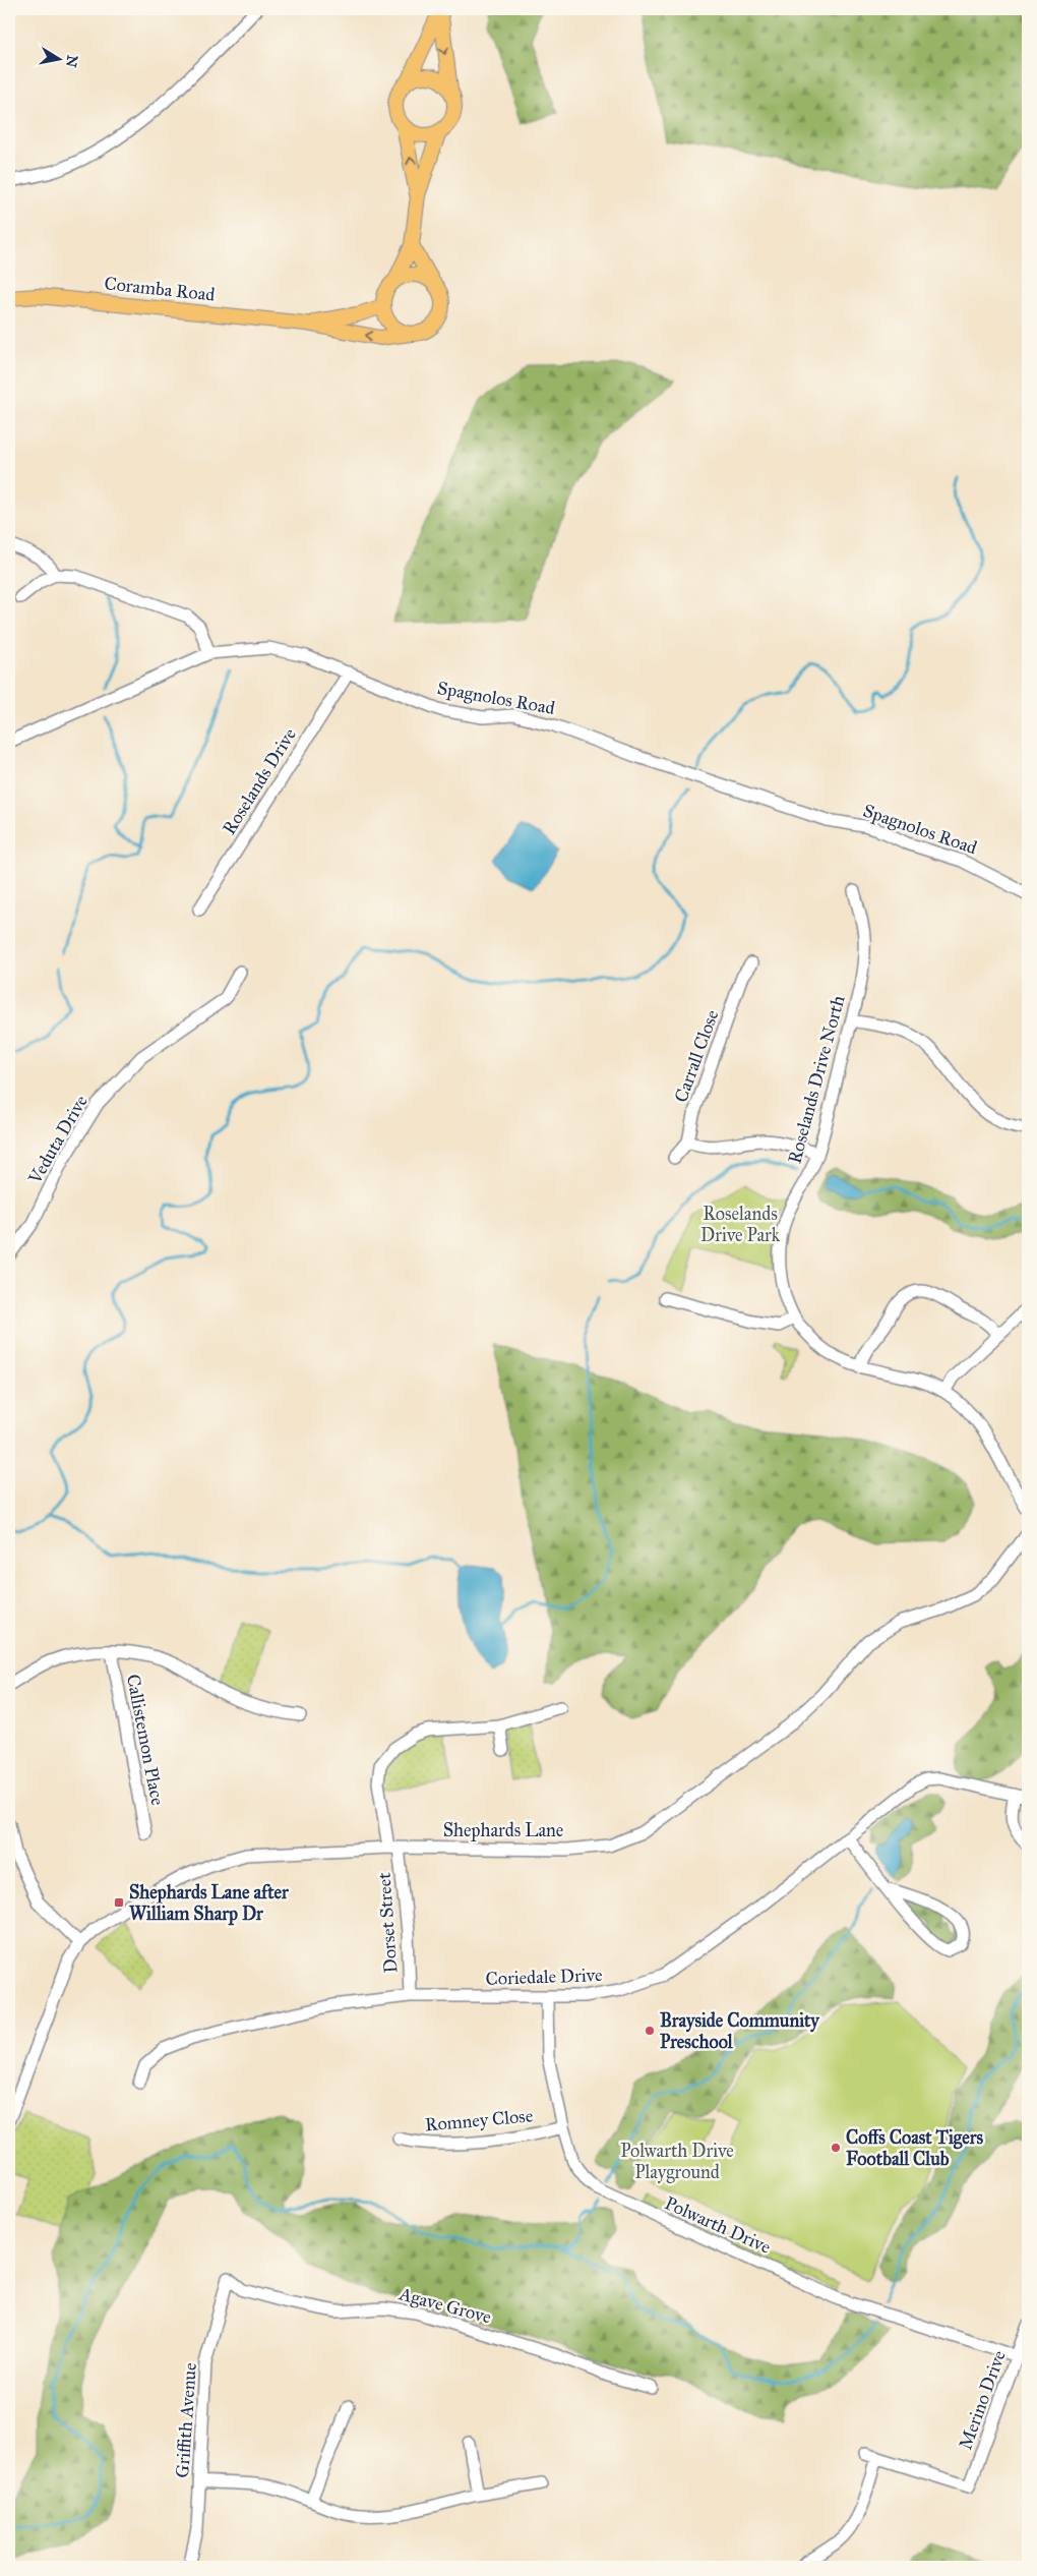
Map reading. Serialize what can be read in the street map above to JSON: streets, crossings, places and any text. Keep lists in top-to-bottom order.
{
  "streets": {
    "main road": ["Coramba Road"],
    "street": [
      "Spagnolos Road",
      "Roselands Drive",
      "Carrall Close",
      "Roselands Drive North",
      "Veduta Drive",
      "Callistemon Place",
      "Shephards Lane",
      "Dorset Street",
      "Coriedale Drive",
      "Romney Close",
      "Polwarth Drive",
      "Agave Grove",
      "Merino Drive",
      "Griffith Avenue"
    ]
  },
  "crossings": [
    ["Spagnolos Road", "Roselands Drive"],
    ["Shephards Lane", "Dorset Street"],
    ["Dorset Street", "Coriedale Drive"],
    ["Coriedale Drive", "Polwarth Drive"],
    ["Romney Close", "Polwarth Drive"],
    ["Polwarth Drive", "Merino Drive"],
    ["Agave Grove", "Griffith Avenue"]
  ],
  "parks": ["Roselands Drive Park", "Polwarth Drive Playground"],
  "places": {
    "transit": ["Shephards Lane after William Sharp Dr"],
    "other": ["Brayside Community Preschool", "Coffs Coast Tigers Football Club"]
  },
  "north": "right"
}
